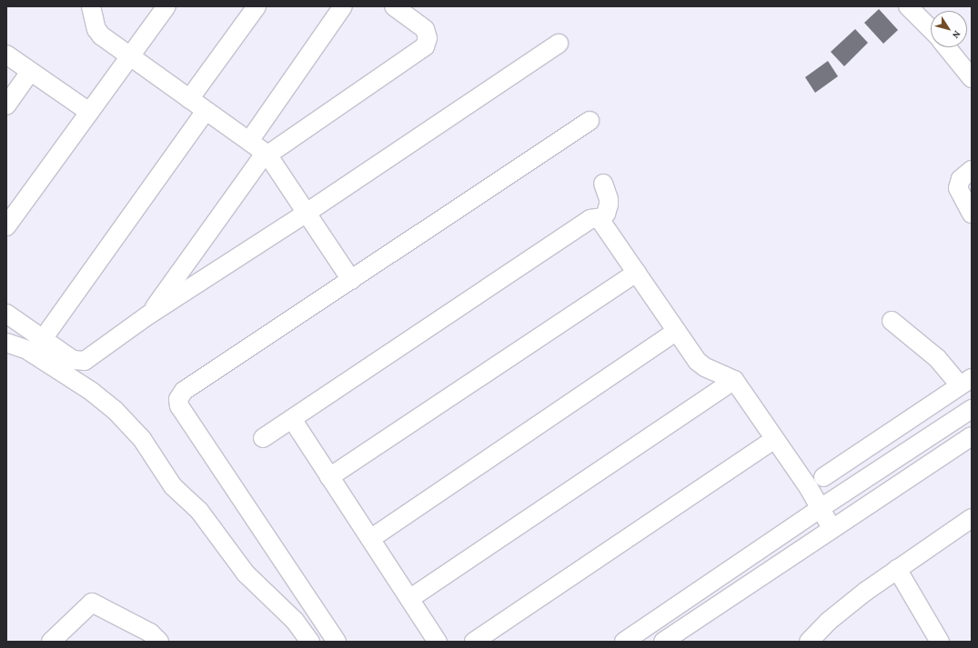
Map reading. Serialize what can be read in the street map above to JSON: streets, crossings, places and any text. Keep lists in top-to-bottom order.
{
  "north": "bottom right"
}
